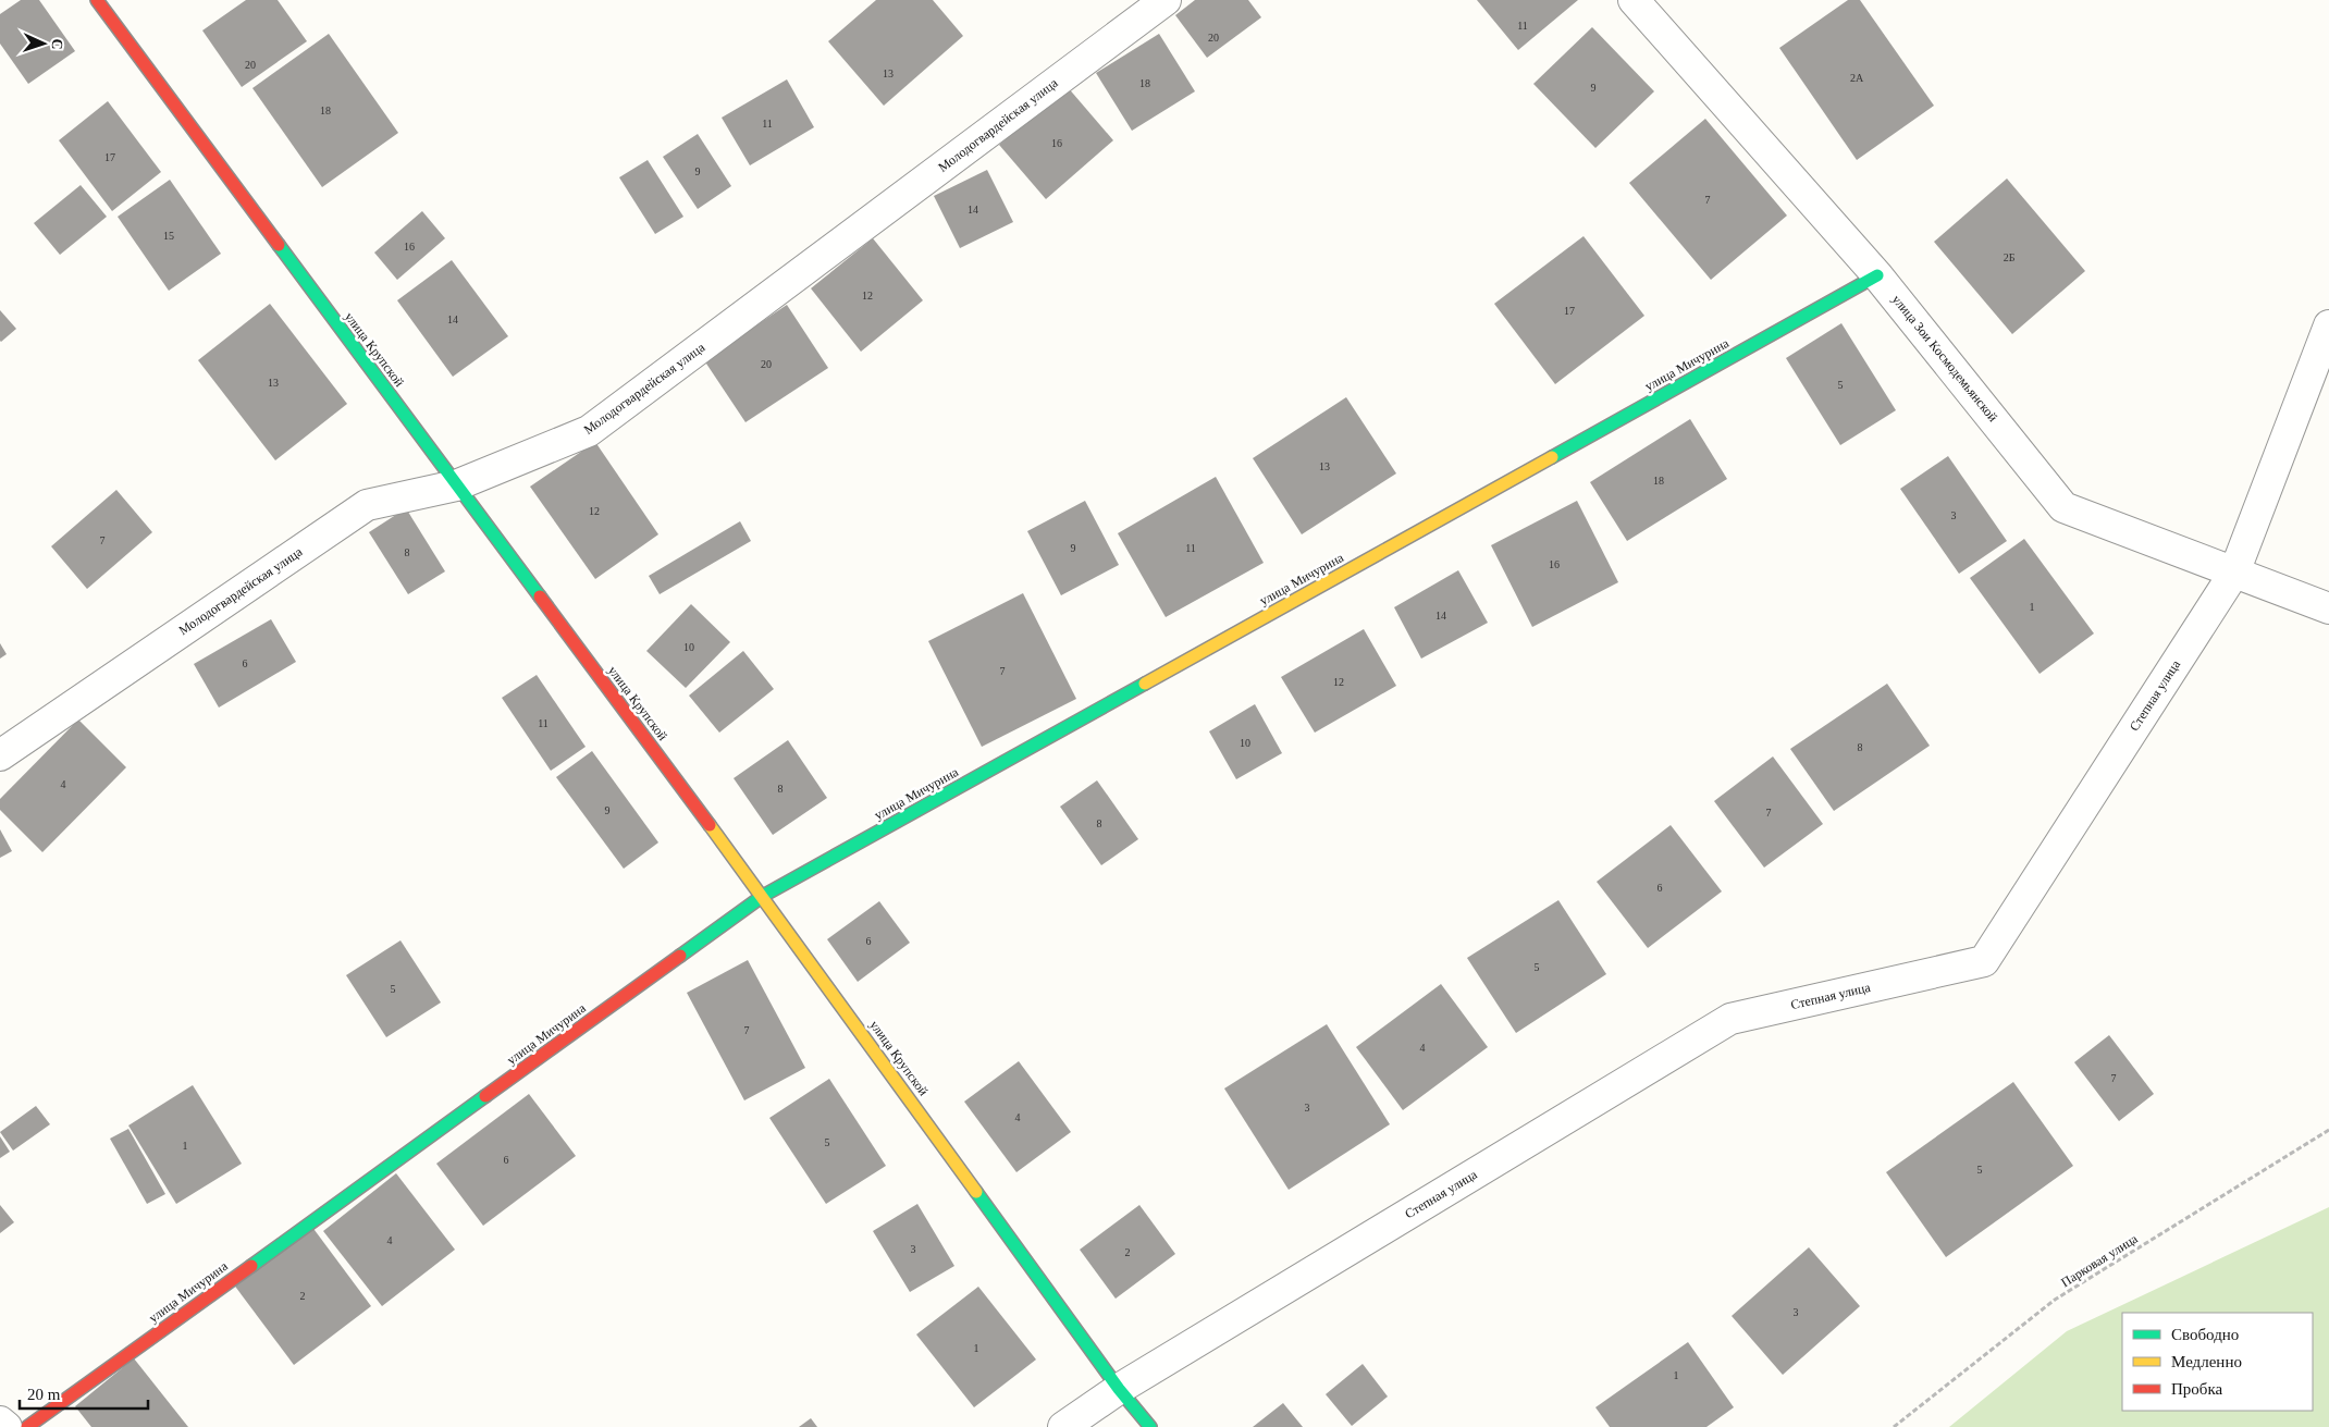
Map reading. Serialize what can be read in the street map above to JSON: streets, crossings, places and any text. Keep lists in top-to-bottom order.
{
  "streets": {
    "street": [
      "Молодогвардейская улица",
      "улица Крупской",
      "улица Зои Космодемьянской",
      "улица Мичурина",
      "Степная улица"
    ],
    "path": ["Парковая улица"]
  },
  "crossings": [
    ["Молодогвардейская улица", "улица Крупской"],
    ["улица Крупской", "улица Мичурина"],
    ["улица Крупской", "Степная улица"],
    ["улица Зои Космодемьянской", "улица Мичурина"],
    ["улица Зои Космодемьянской", "Степная улица"]
  ],
  "house_numbers": [
    "11",
    "20",
    "20",
    "13",
    "2А",
    "18",
    "9",
    "18",
    "11",
    "16",
    "17",
    "9",
    "7",
    "14",
    "15",
    "16",
    "2Б",
    "12",
    "17",
    "14",
    "20",
    "13",
    "5",
    "13",
    "18",
    "12",
    "3",
    "7",
    "9",
    "11",
    "8",
    "16",
    "1",
    "14",
    "10",
    "6",
    "7",
    "12",
    "11",
    "10",
    "8",
    "4",
    "8",
    "9",
    "7",
    "8",
    "6",
    "6",
    "5",
    "5",
    "7",
    "4",
    "7",
    "3",
    "4",
    "5",
    "1",
    "6",
    "5",
    "4",
    "3",
    "2",
    "2",
    "3",
    "1",
    "1"
  ],
  "legend": ["Свободно", "Медленно", "Пробка"],
  "scale_bar": "20 m",
  "north": "right"
}
